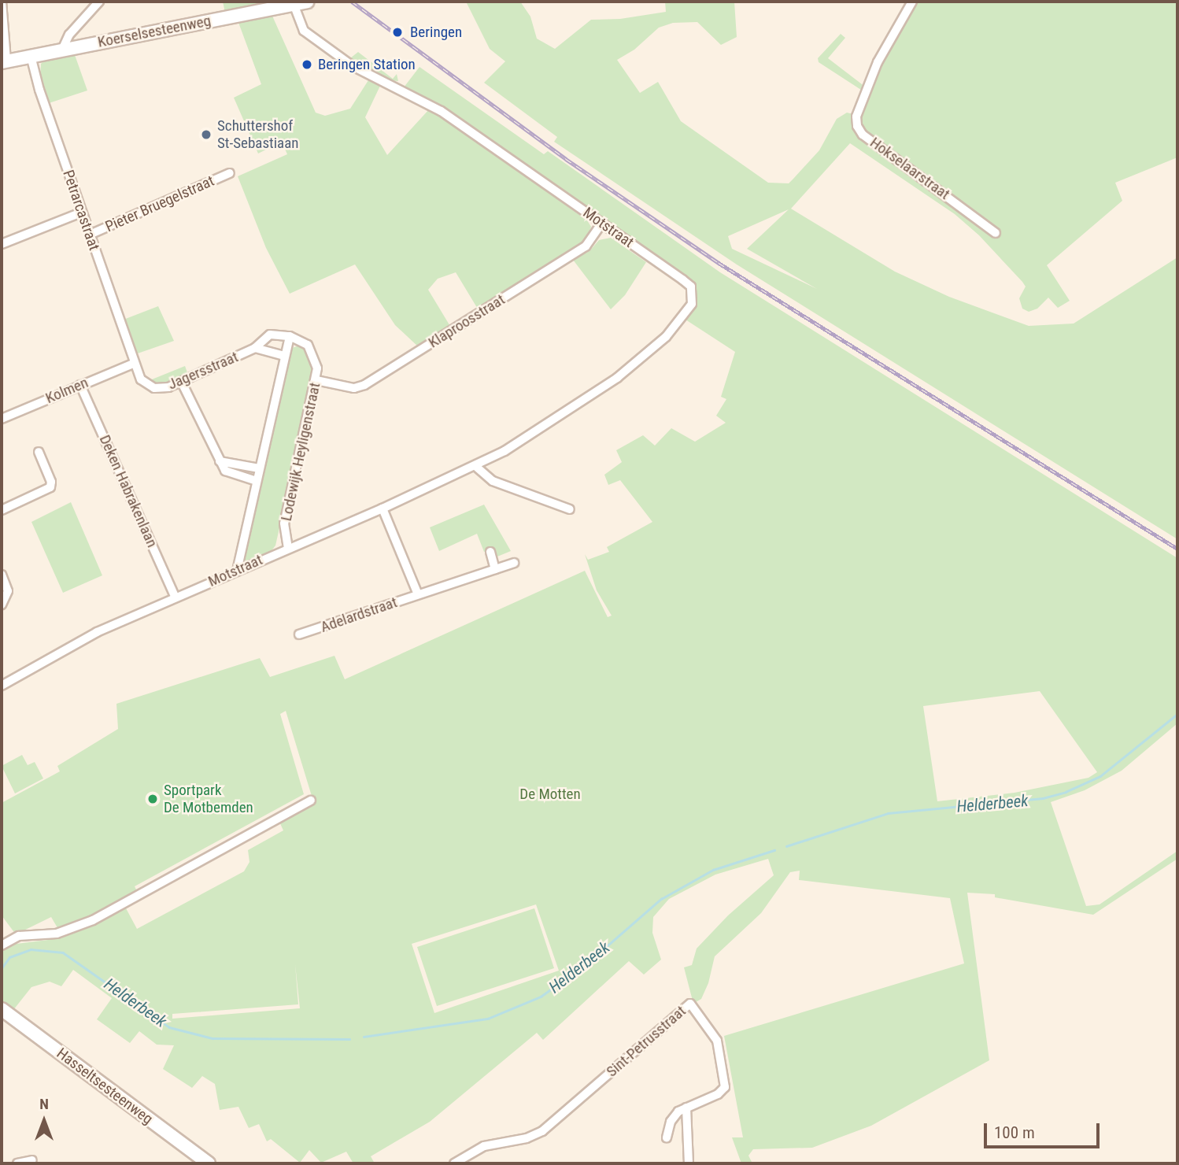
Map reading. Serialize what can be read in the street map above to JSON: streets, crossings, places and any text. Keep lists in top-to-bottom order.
{
  "streets": {
    "street": [
      "Koerselsesteenweg",
      "Hokselaarstraat",
      "Pieter Bruegelstraat",
      "Petrarcastraat",
      "Motstraat",
      "Klaproosstraat",
      "Jagersstraat",
      "Kolmen",
      "Lodewijk Heyligenstraat",
      "Deken Habrakenlaan",
      "Adelardstraat",
      "Sint-Petrusstraat",
      "Hasseltsesteenweg"
    ]
  },
  "crossings": [
    ["Koerselsesteenweg", "Petrarcastraat"],
    ["Koerselsesteenweg", "Motstraat"],
    ["Pieter Bruegelstraat", "Petrarcastraat"],
    ["Petrarcastraat", "Jagersstraat"],
    ["Petrarcastraat", "Kolmen"],
    ["Motstraat", "Klaproosstraat"],
    ["Motstraat", "Lodewijk Heyligenstraat"],
    ["Motstraat", "Deken Habrakenlaan"],
    ["Motstraat", "Adelardstraat"],
    ["Klaproosstraat", "Lodewijk Heyligenstraat"],
    ["Jagersstraat", "Kolmen"],
    ["Kolmen", "Deken Habrakenlaan"]
  ],
  "water": ["Helderbeek"],
  "parks": ["De Motten"],
  "places": [
    "Beringen",
    "Beringen Station",
    "Schuttershof St-Sebastiaan",
    "Sportpark De Motbemden"
  ],
  "scale_bar": "100 m",
  "north": "top"
}
